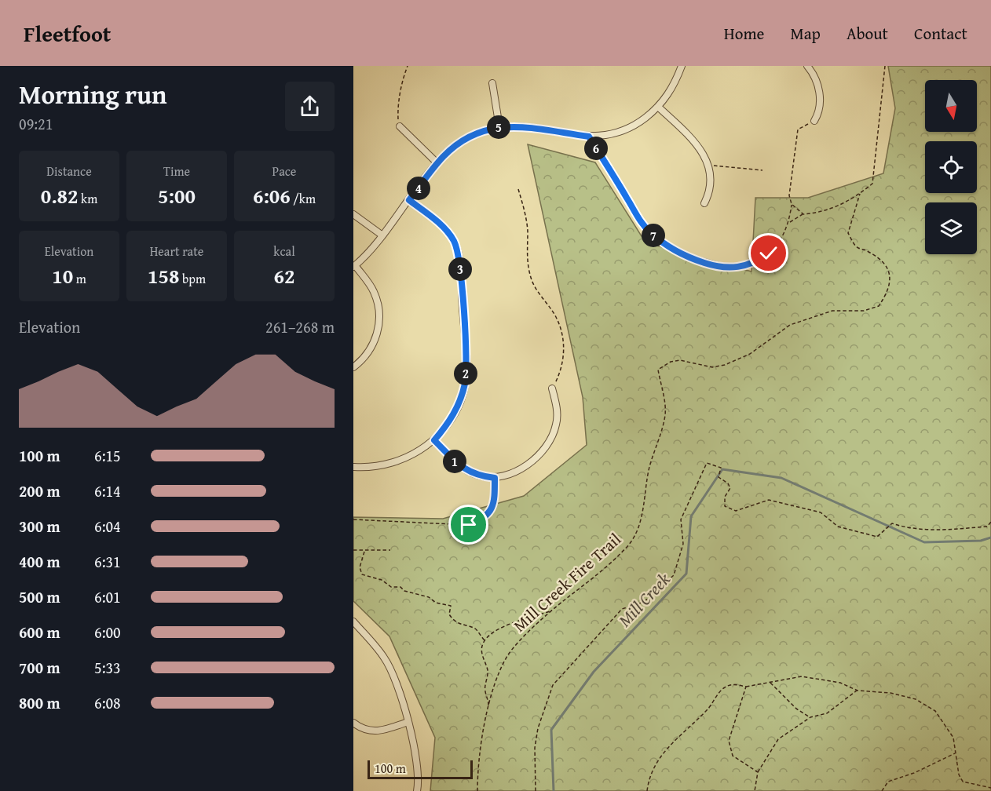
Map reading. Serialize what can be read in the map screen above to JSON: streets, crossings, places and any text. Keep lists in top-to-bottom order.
{
  "streets": {
    "path": ["Mill Creek Fire Trail"]
  },
  "water": ["Mill Creek"],
  "scale_bar": "100 m",
  "north": "bottom",
  "page": {
    "header": "Fleetfoot",
    "nav": [
      "Home",
      "Map",
      "About",
      "Contact"
    ],
    "heading": ["Morning run", "09:21"],
    "pins": [
      "5",
      "6",
      "4",
      "7",
      "3",
      "2",
      "1"
    ],
    "stats": [
      ["Distance", "0.82 km"],
      ["Time", "5:00"],
      ["Pace", "6:06 /km"],
      ["Elevation", "10 m"],
      ["Heart rate", "158 bpm"],
      ["kcal", "62"]
    ],
    "chart": ["Elevation", "261–268 m"],
    "list": [
      {
        "name": "100 m",
        "note": "6:15"
      },
      {
        "name": "200 m",
        "note": "6:14"
      },
      {
        "name": "300 m",
        "note": "6:04"
      },
      {
        "name": "400 m",
        "note": "6:31"
      },
      {
        "name": "500 m",
        "note": "6:01"
      },
      {
        "name": "600 m",
        "note": "6:00"
      },
      {
        "name": "700 m",
        "note": "5:33"
      },
      {
        "name": "800 m",
        "note": "6:08"
      }
    ],
    "scale": "100 m"
  }
}
